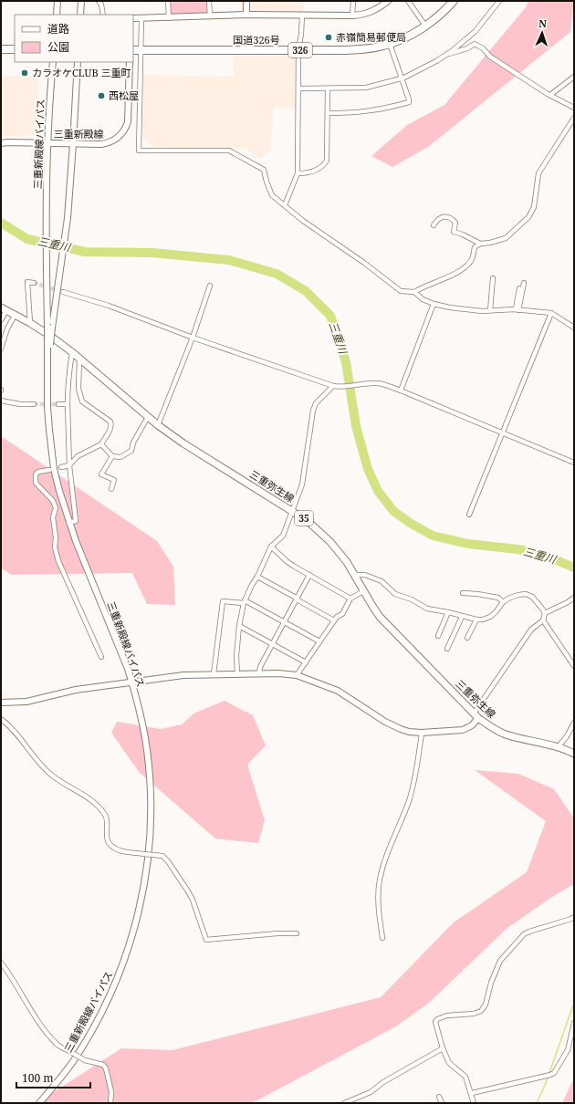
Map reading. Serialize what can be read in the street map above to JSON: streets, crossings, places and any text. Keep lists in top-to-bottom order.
{
  "streets": {
    "highway": ["国道326号", "326"],
    "main road": [
      "三重新殿線",
      "三重新殿線バイパス",
      "三重弥生線",
      "35"
    ]
  },
  "crossings": [
    ["三重新殿線", "三重新殿線バイパス"]
  ],
  "water": ["三重川"],
  "places": ["赤嶺簡易郵便局", "カラオケCLUB 三重町", "西松屋"],
  "legend": ["道路", "公園"],
  "scale_bar": "100 m",
  "north": "top"
}
